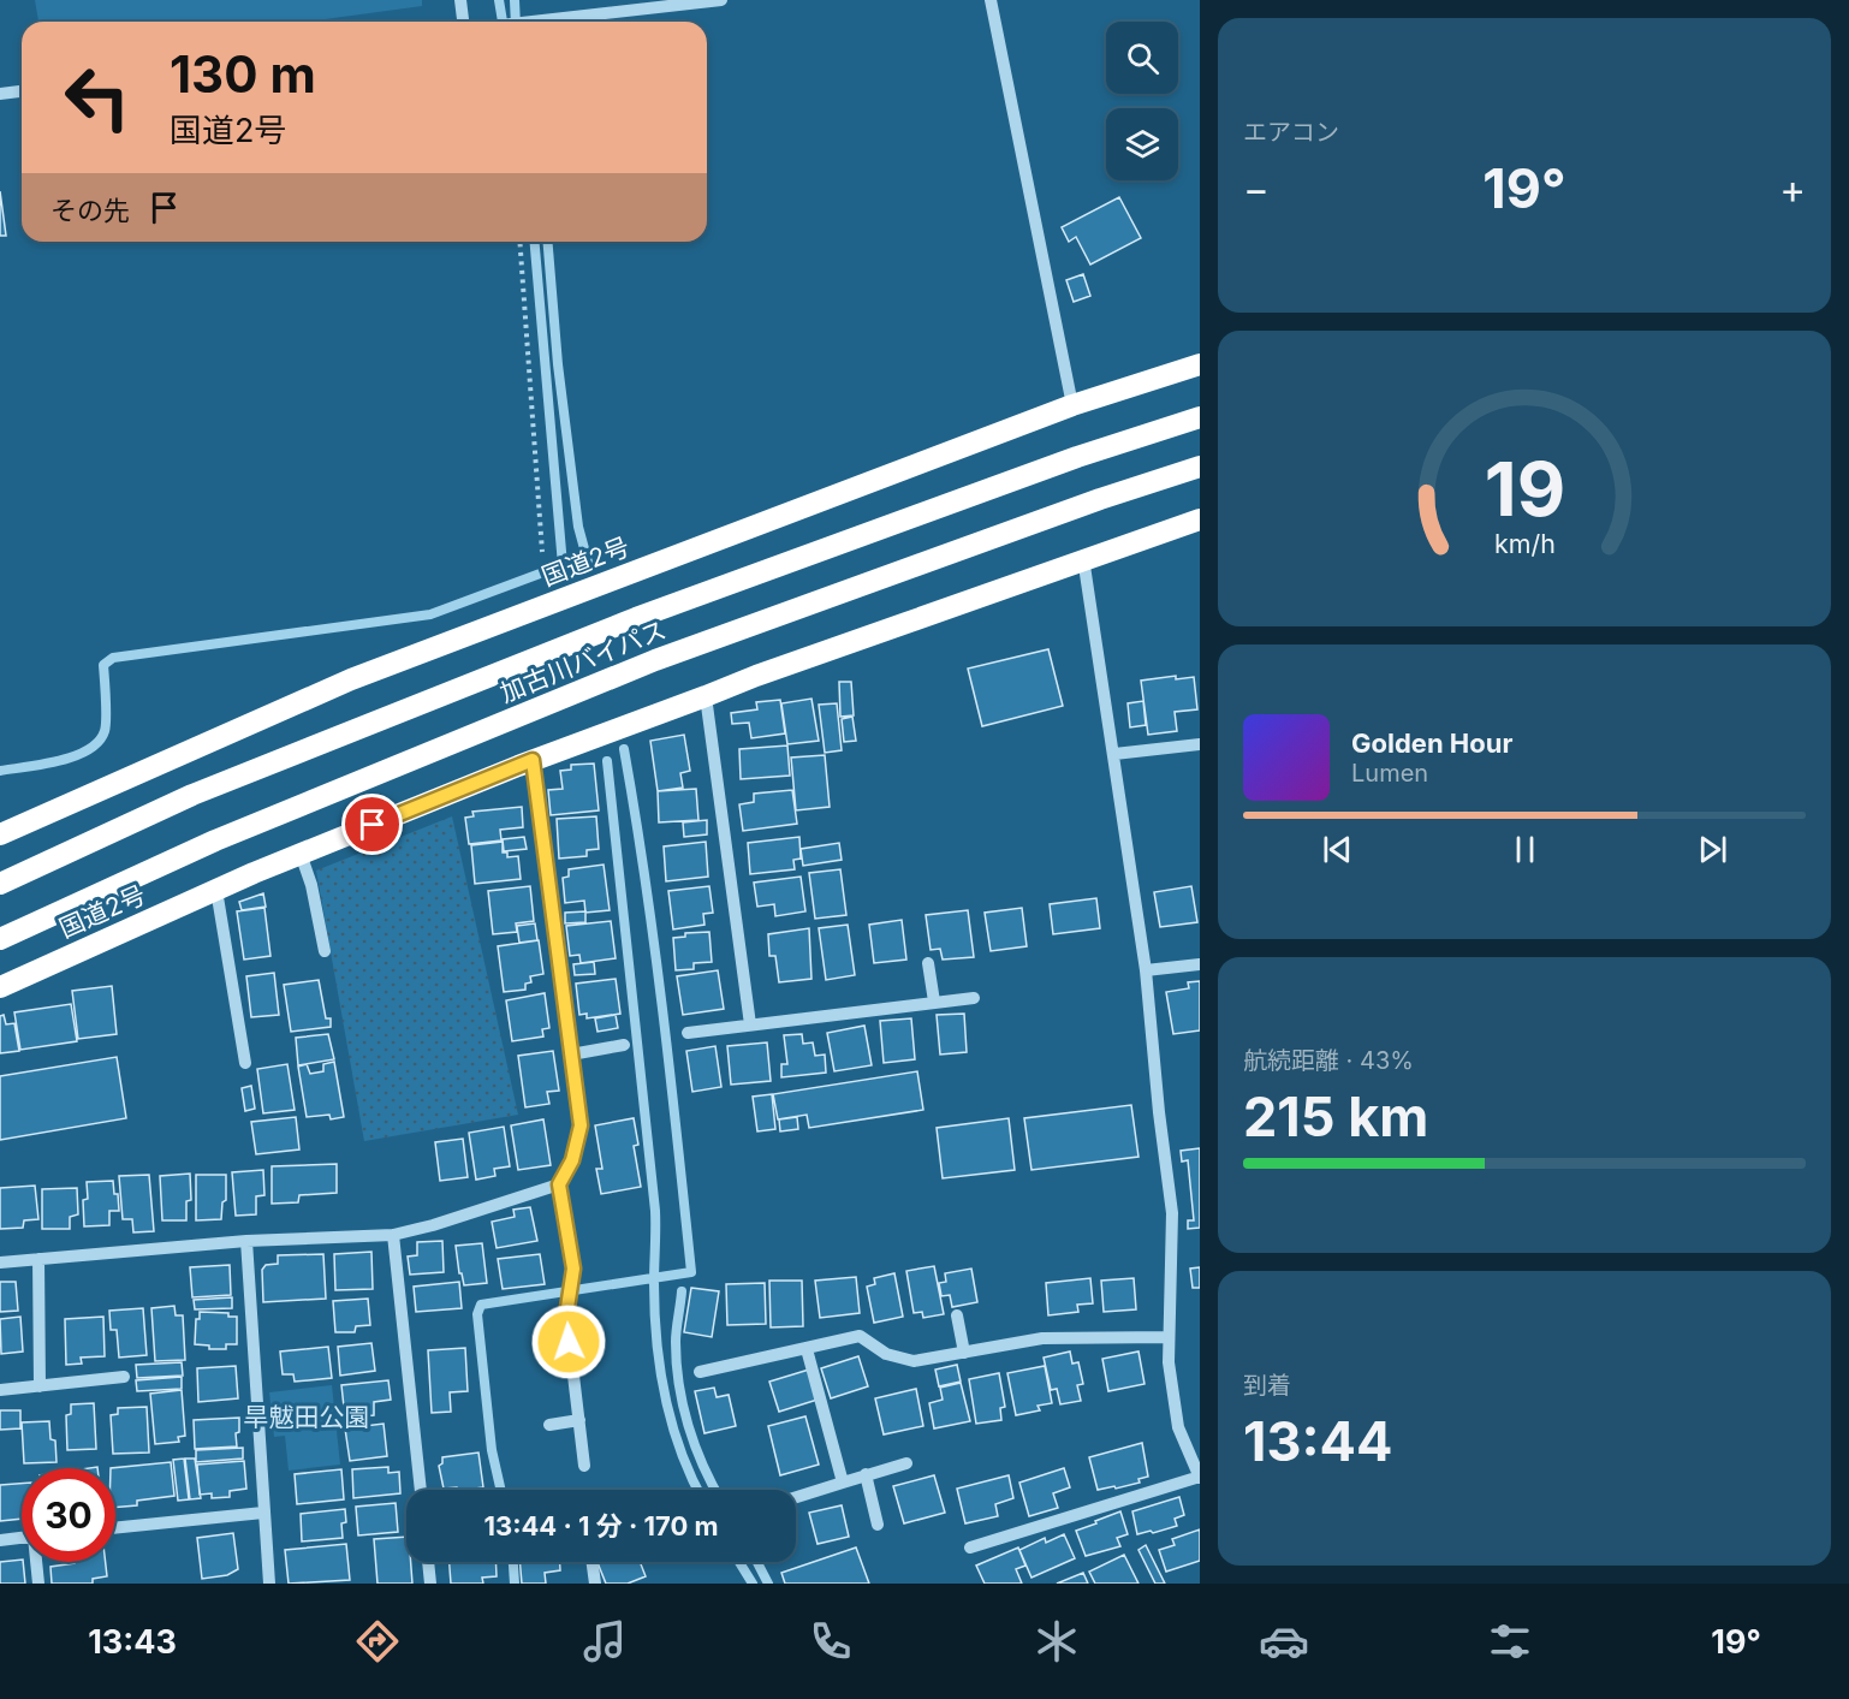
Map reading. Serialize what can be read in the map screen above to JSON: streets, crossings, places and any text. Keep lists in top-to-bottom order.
{
  "streets": {
    "highway": ["国道2号", "加古川バイパス"]
  },
  "parks": ["旱魃田公園"],
  "page": {
    "tile": [
      "エアコン",
      ["航続距離 · 43%", "215 km"],
      ["到着", "13:44"]
    ],
    "turn": ["130 m", "国道2号"],
    "heat": ["−", "19°", "+"],
    "then": "その先",
    "song": ["Golden Hour", "Lumen"],
    "limit": "30",
    "trip": "13:44 · 1 分 · 170 m",
    "tabs": ["13:43", "19°"],
    "gauge": ["19", "km/h"]
  }
}
